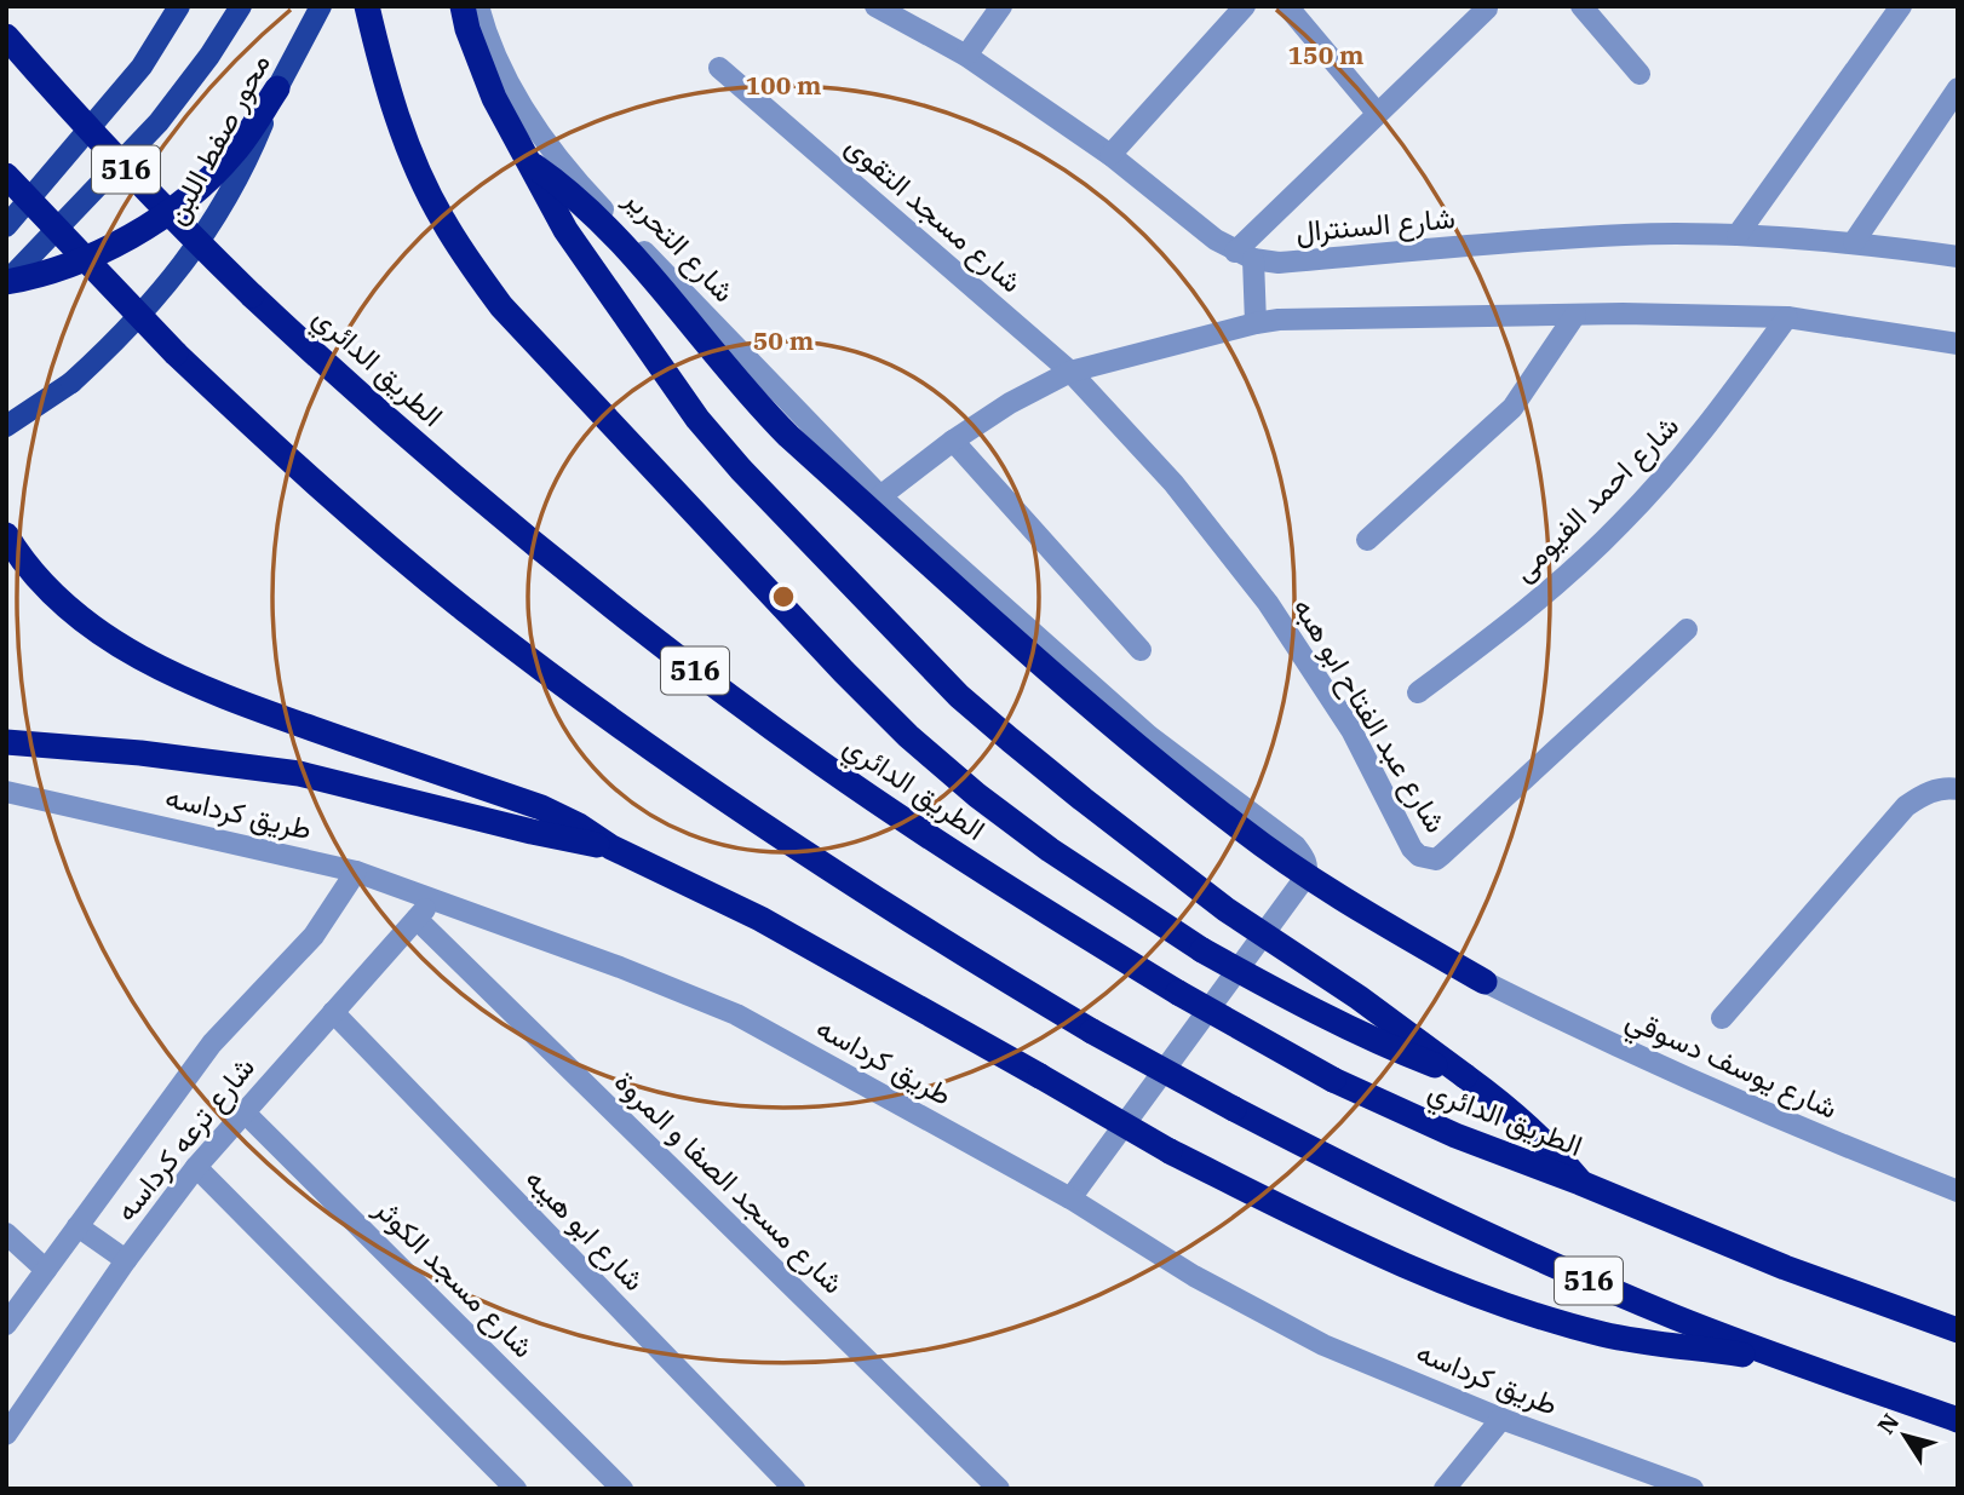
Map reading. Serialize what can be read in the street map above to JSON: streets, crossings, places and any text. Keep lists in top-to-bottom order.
{
  "streets": {
    "highway": ["516", "الطريق الدائري"],
    "main road": ["محور صفط اللبن"],
    "street": [
      "شارع مسجد التقوى",
      "شارع السنترال",
      "شارع التحرير",
      "شارع احمد الفيومى",
      "شارع عبد الفتاح ابو هبه",
      "طريق كرداسه",
      "شارع يوسف دسوقي",
      "شارع ترعه كرداسه",
      "شارع مسجد الصفا و المروة",
      "شارع ابو هيبه",
      "شارع مسجد الكوثر"
    ]
  },
  "crossings": [
    ["شارع مسجد التقوى", "شارع عبد الفتاح ابو هبه"],
    ["شارع التحرير", "طريق كرداسه"],
    ["طريق كرداسه", "شارع ترعه كرداسه"],
    ["شارع ترعه كرداسه", "شارع مسجد الصفا و المروة"],
    ["شارع ترعه كرداسه", "شارع ابو هيبه"],
    ["شارع ترعه كرداسه", "شارع مسجد الكوثر"]
  ],
  "north": "top left",
  "rings": ["150 m", "100 m", "50 m"]
}
